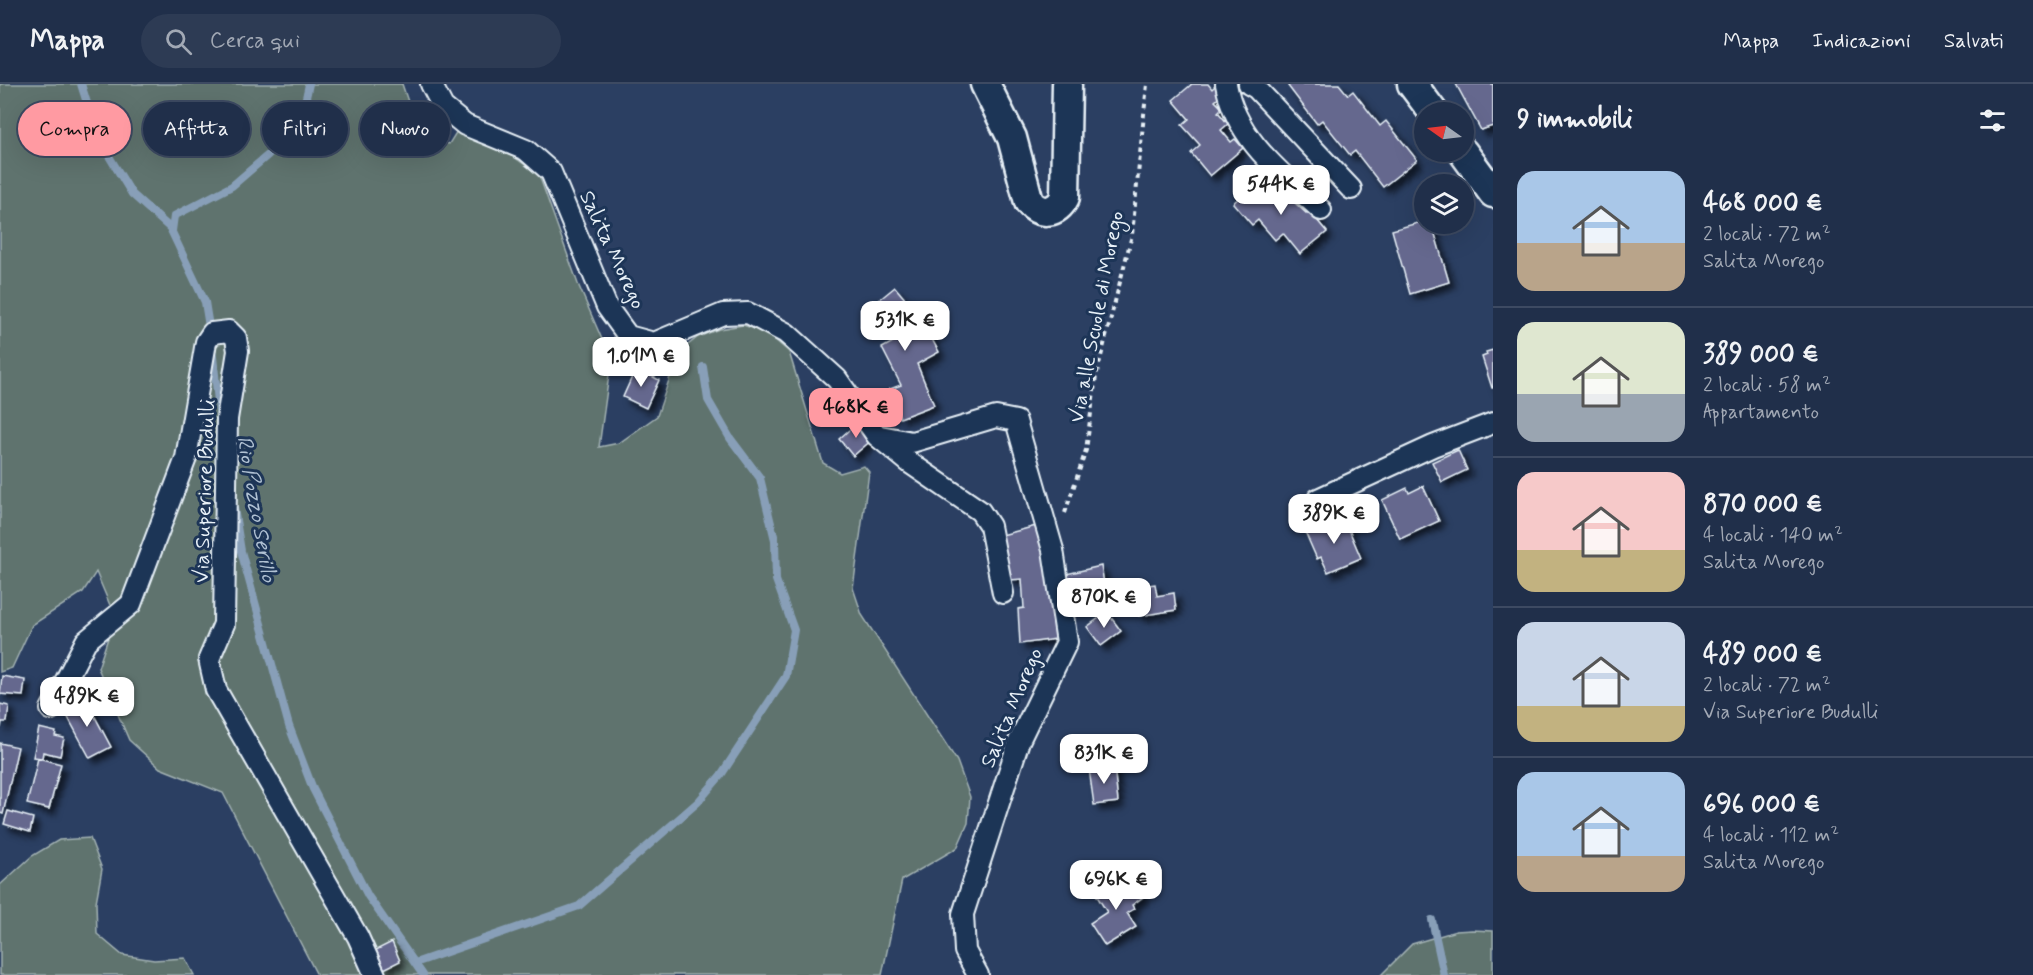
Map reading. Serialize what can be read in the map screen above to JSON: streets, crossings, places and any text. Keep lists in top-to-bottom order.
{
  "streets": {
    "street": ["Salita Morego", "Via Superiore Budulli"],
    "path": ["Via alle Scuole di Morego"]
  },
  "crossings": [
    ["Salita Morego", "Via alle Scuole di Morego"]
  ],
  "water": ["Rio Pozzo Serillo"],
  "north": "left",
  "page": {
    "header": "Mappa",
    "search": "Cerca qui",
    "nav": ["Mappa", "Indicazioni", "Salvati"],
    "heading": "9 immobili",
    "chip": [
      "Compra",
      "Affitta",
      "Filtri",
      "Nuovo"
    ],
    "list": [
      {
        "name": "468 000 €",
        "note": "2 locali · 72 m² · Salita Morego"
      },
      {
        "name": "389 000 €",
        "note": "2 locali · 58 m² · Appartamento"
      },
      {
        "name": "870 000 €",
        "note": "4 locali · 140 m² · Salita Morego"
      },
      {
        "name": "489 000 €",
        "note": "2 locali · 72 m² · Via Superiore Budulli"
      },
      {
        "name": "696 000 €",
        "note": "4 locali · 112 m² · Salita Morego"
      }
    ],
    "price": [
      "544K €",
      "531K €",
      "1.01M €",
      "468K €",
      "389K €",
      "870K €",
      "489K €",
      "831K €",
      "696K €"
    ]
  }
}
